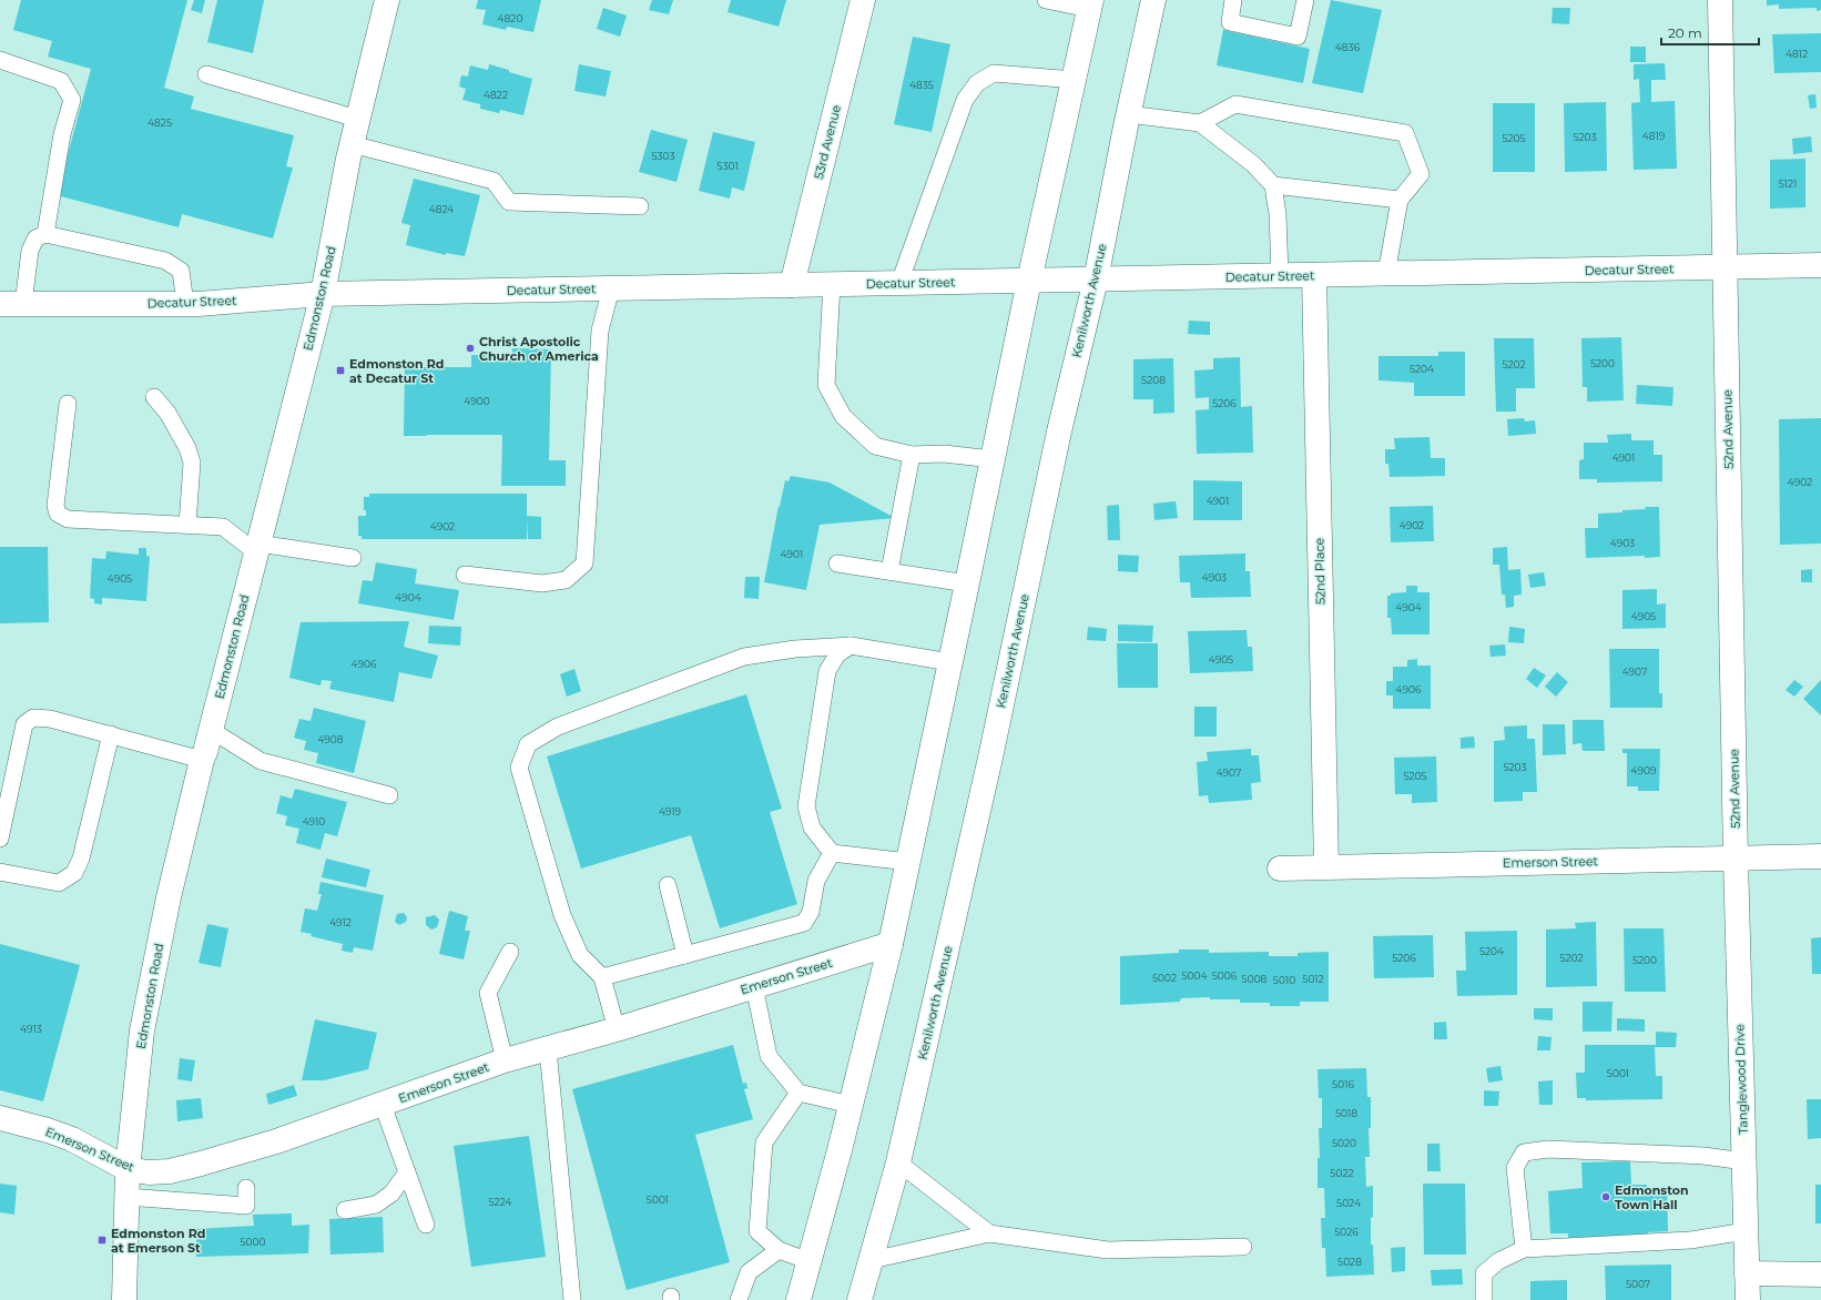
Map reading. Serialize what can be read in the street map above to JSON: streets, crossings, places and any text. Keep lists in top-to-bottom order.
{
  "streets": {
    "street": [
      "53rd Avenue",
      "Decatur Street",
      "Edmonston Road",
      "Kenilworth Avenue",
      "52nd Avenue",
      "52nd Place",
      "Emerson Street",
      "Tanglewood Drive"
    ]
  },
  "crossings": [
    ["53rd Avenue", "Decatur Street"],
    ["Decatur Street", "Edmonston Road"],
    ["Decatur Street", "Kenilworth Avenue"],
    ["Decatur Street", "52nd Avenue"],
    ["Decatur Street", "52nd Place"],
    ["Edmonston Road", "Emerson Street"],
    ["52nd Avenue", "Emerson Street"],
    ["52nd Avenue", "Tanglewood Drive"],
    ["52nd Place", "Emerson Street"],
    ["Emerson Street", "Tanglewood Drive"]
  ],
  "places": {
    "other": ["Christ Apostolic Church of America", "Edmonston Town Hall"],
    "transit": ["Edmonston Rd at Decatur St", "Edmonston Rd at Emerson St"]
  },
  "house_numbers": [
    "4820",
    "4836",
    "4812",
    "4835",
    "4822",
    "4825",
    "4819",
    "5203",
    "5205",
    "5303",
    "5301",
    "5121",
    "4824",
    "5200",
    "5202",
    "5204",
    "5208",
    "4900",
    "5206",
    "4901",
    "4902",
    "4901",
    "4902",
    "4902",
    "4903",
    "4901",
    "4903",
    "4905",
    "4904",
    "4904",
    "4905",
    "4905",
    "4906",
    "4907",
    "4906",
    "4908",
    "5203",
    "4909",
    "4907",
    "5205",
    "4919",
    "4910",
    "4912",
    "5204",
    "5206",
    "5202",
    "5200",
    "5004",
    "5006",
    "5002",
    "5008",
    "5012",
    "5010",
    "4913",
    "5001",
    "5016",
    "5018",
    "5020",
    "5022",
    "5001",
    "5224",
    "5024",
    "5026",
    "5000",
    "5028",
    "5007"
  ],
  "scale_bar": "20 m"
}
